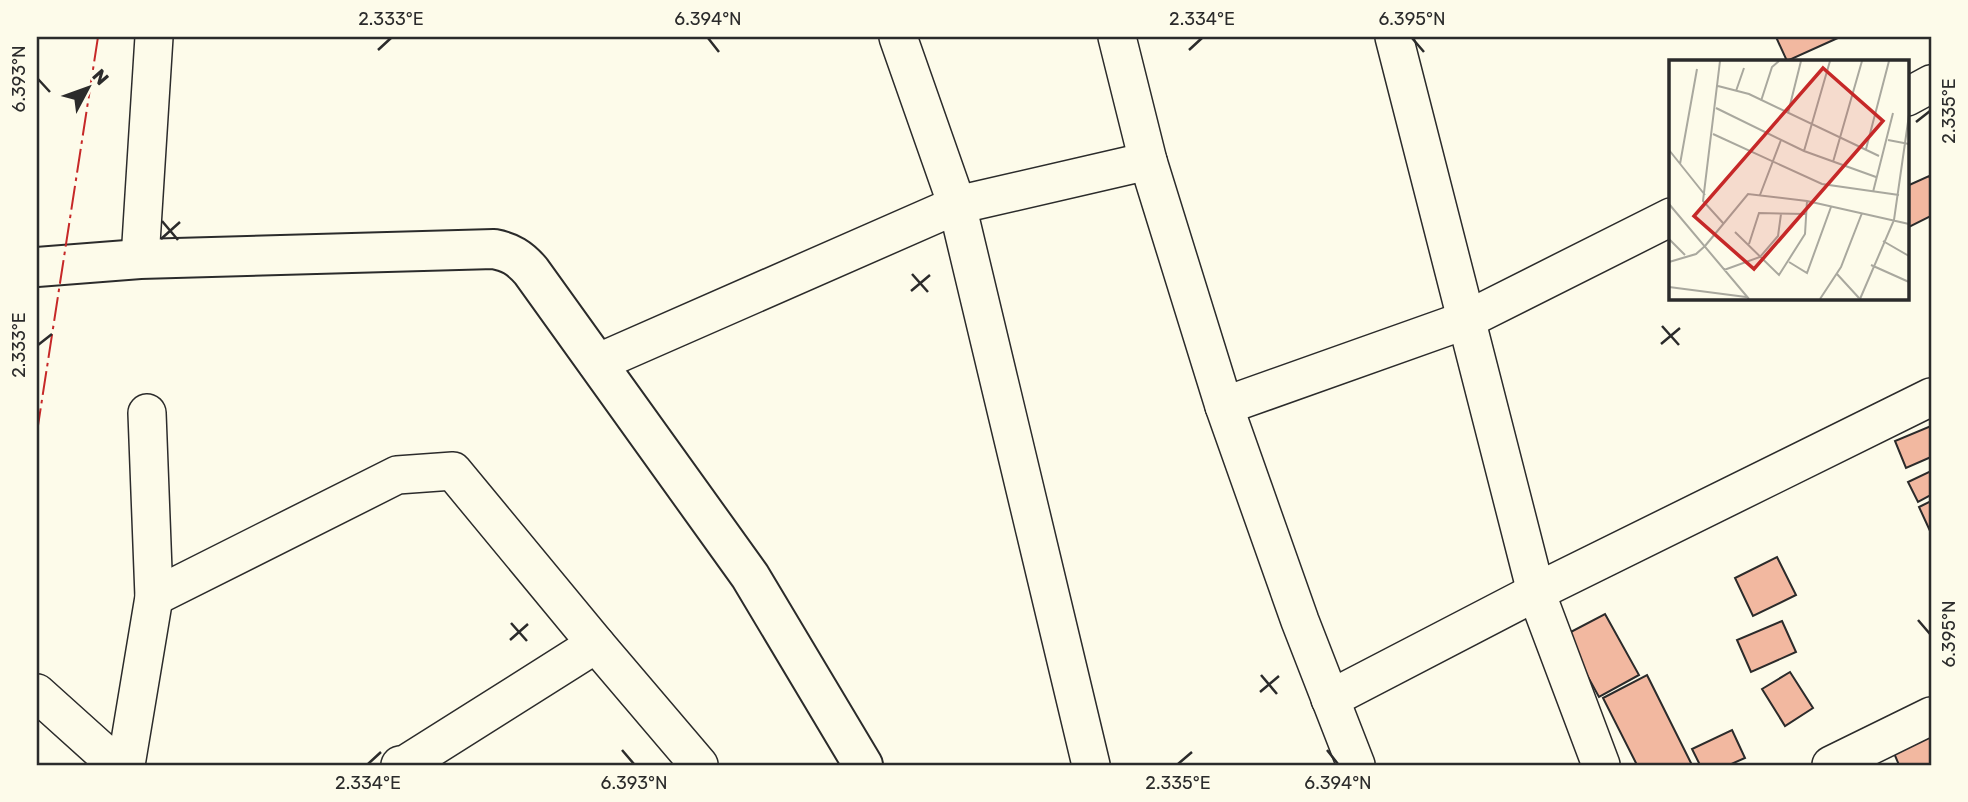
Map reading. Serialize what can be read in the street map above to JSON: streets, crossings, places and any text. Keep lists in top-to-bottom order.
{
  "north": "top right",
  "coordinates": [
    "2.333°E",
    "6.394°N",
    "2.334°E",
    "6.395°N",
    "6.393°N",
    "2.335°E"
  ]
}
